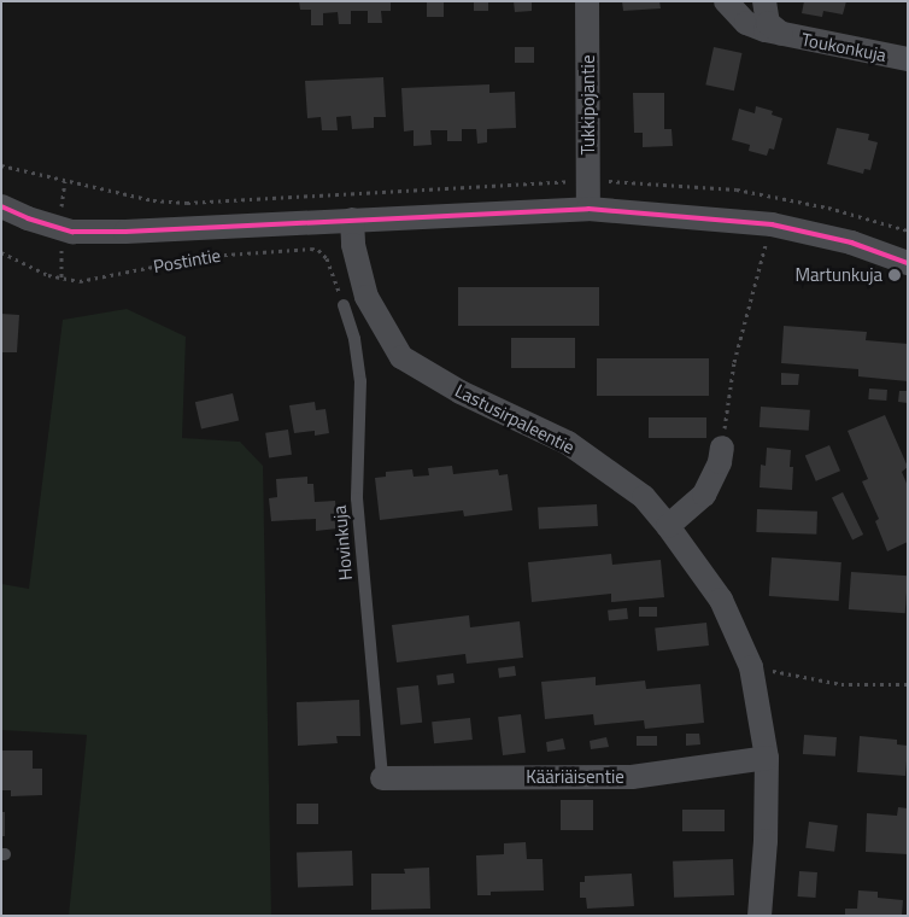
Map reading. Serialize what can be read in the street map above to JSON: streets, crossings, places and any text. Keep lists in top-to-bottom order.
{
  "streets": {
    "street": [
      "Toukonkuja",
      "Tukkipojantie",
      "Postintie",
      "Lastusirpaleentie",
      "Kääriäisentie"
    ],
    "lane": ["Hovinkuja"]
  },
  "crossings": [
    ["Tukkipojantie", "Postintie"],
    ["Postintie", "Lastusirpaleentie"],
    ["Postintie", "Hovinkuja"],
    ["Lastusirpaleentie", "Kääriäisentie"],
    ["Hovinkuja", "Kääriäisentie"]
  ],
  "places": ["Martunkuja"]
}
